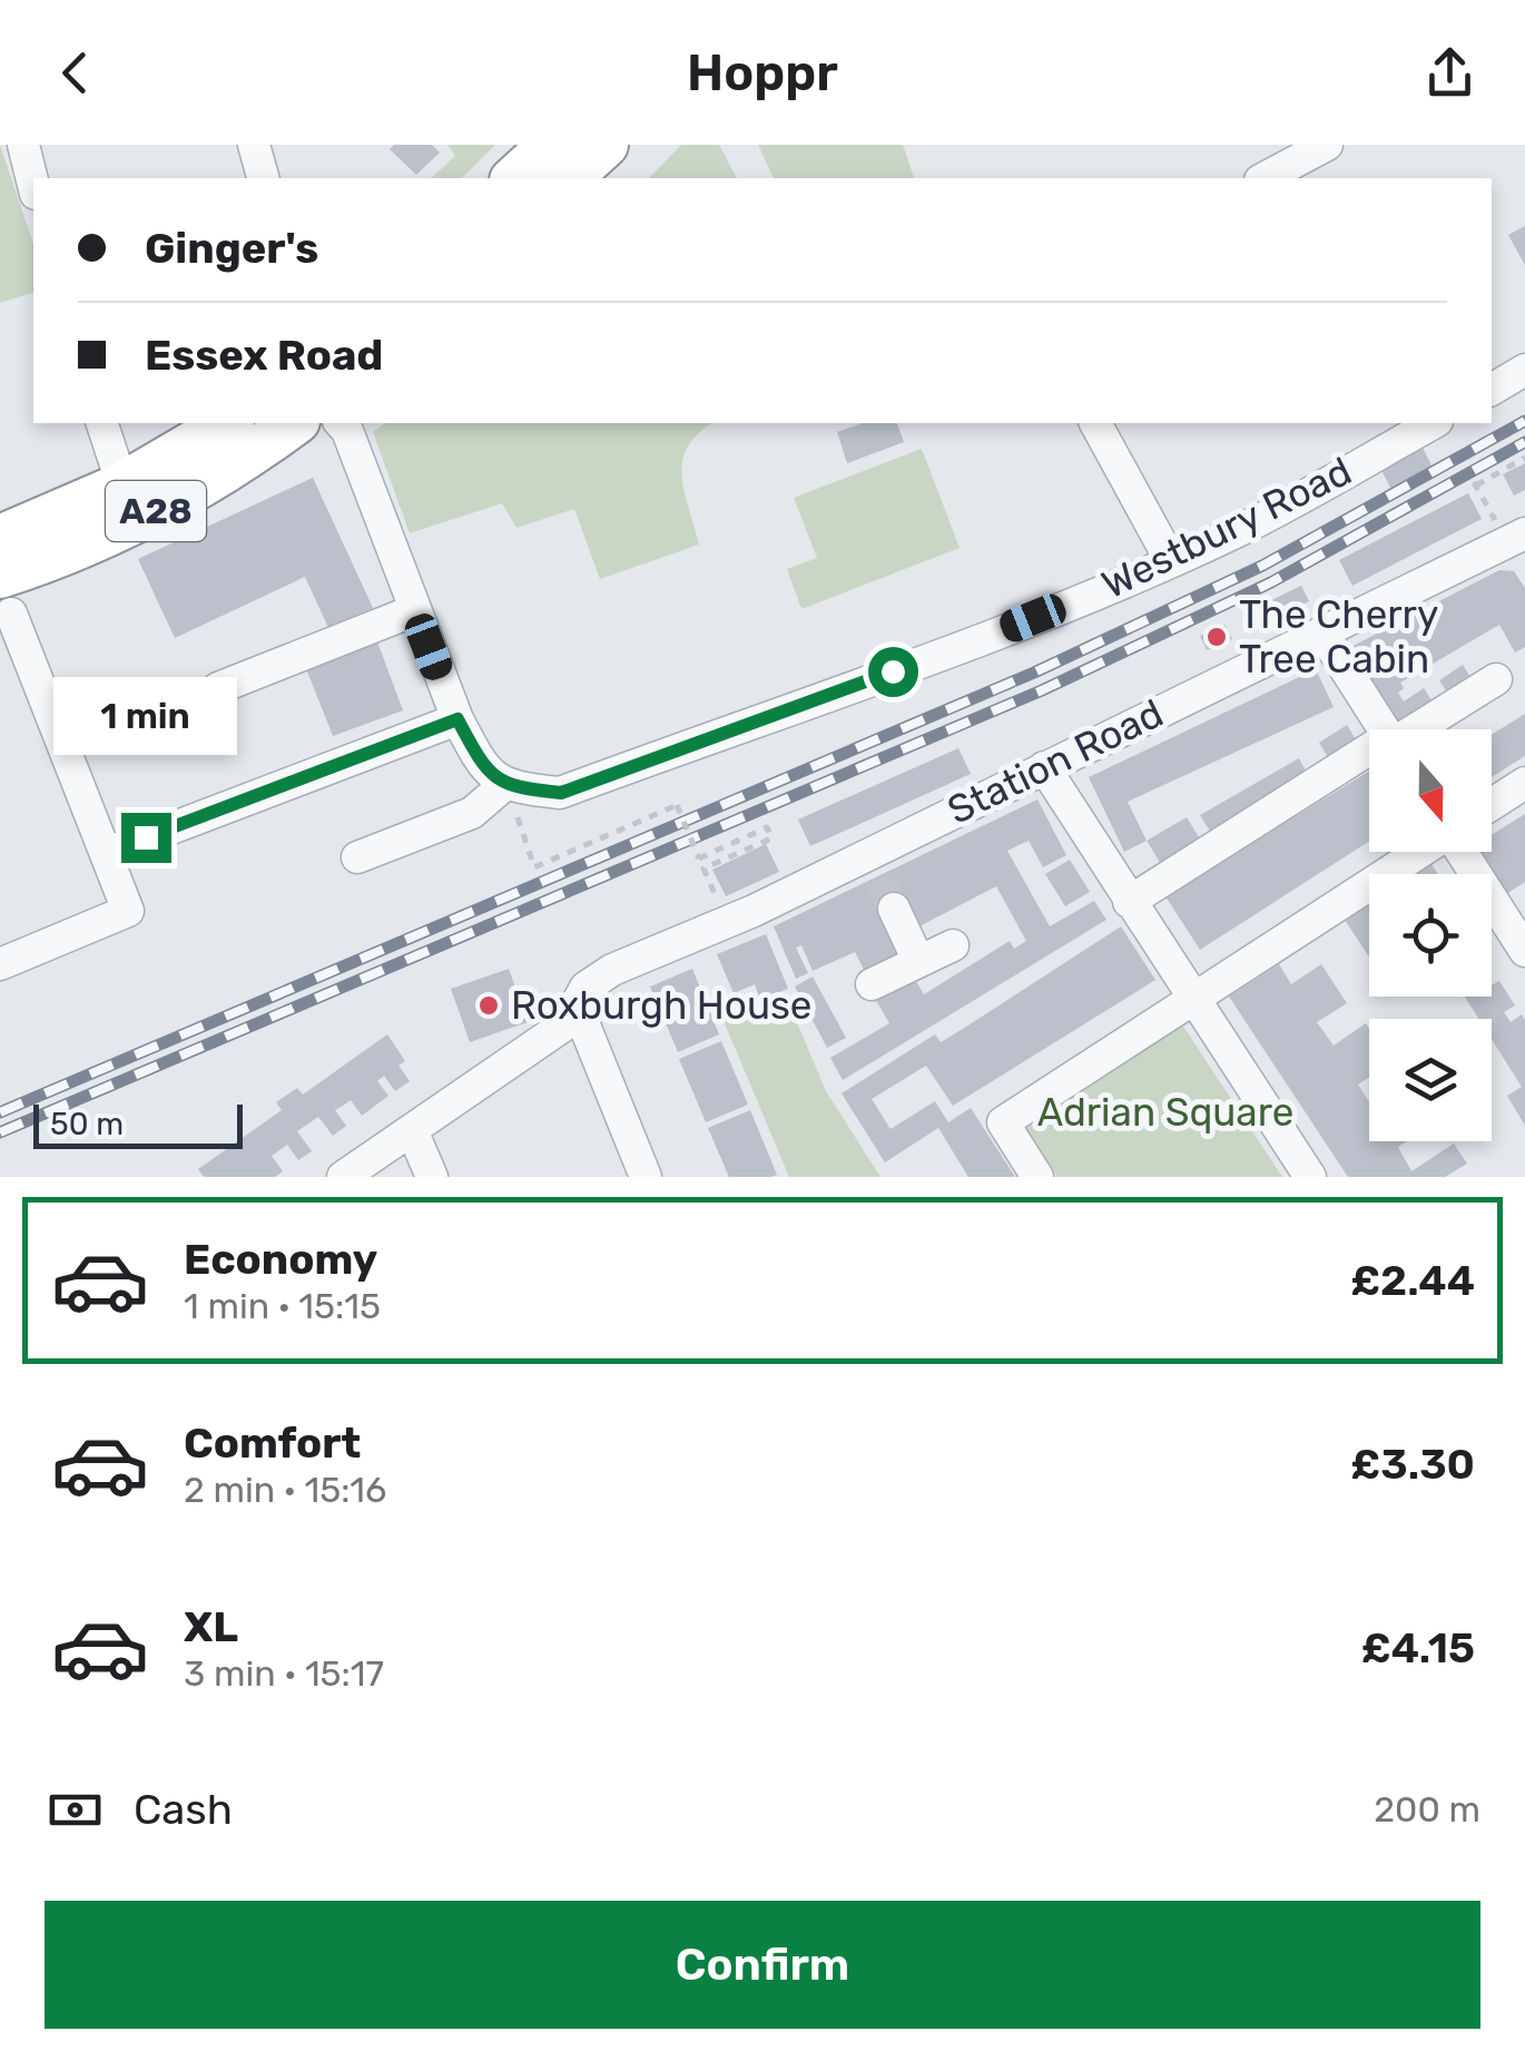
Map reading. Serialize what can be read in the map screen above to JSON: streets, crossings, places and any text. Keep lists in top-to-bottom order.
{
  "streets": {
    "highway": ["A28"],
    "street": ["Westbury Road", "Station Road"]
  },
  "parks": ["Adrian Square"],
  "places": ["The Cherry Tree Cabin", "Roxburgh House"],
  "scale_bar": "50 m",
  "north": "bottom",
  "page": {
    "header": "Hoppr",
    "banner": ["Ginger's", "Essex Road"],
    "bubble": "1 min",
    "scale": "50 m",
    "list": [
      {
        "name": "Economy",
        "note": "1 min · 15:15",
        "value": "£2.44"
      },
      {
        "name": "Comfort",
        "note": "2 min · 15:16",
        "value": "£3.30"
      },
      {
        "name": "XL",
        "note": "3 min · 15:17",
        "value": "£4.15"
      }
    ],
    "pay": ["Cash", "200 m"],
    "buttons": "Confirm"
  }
}
